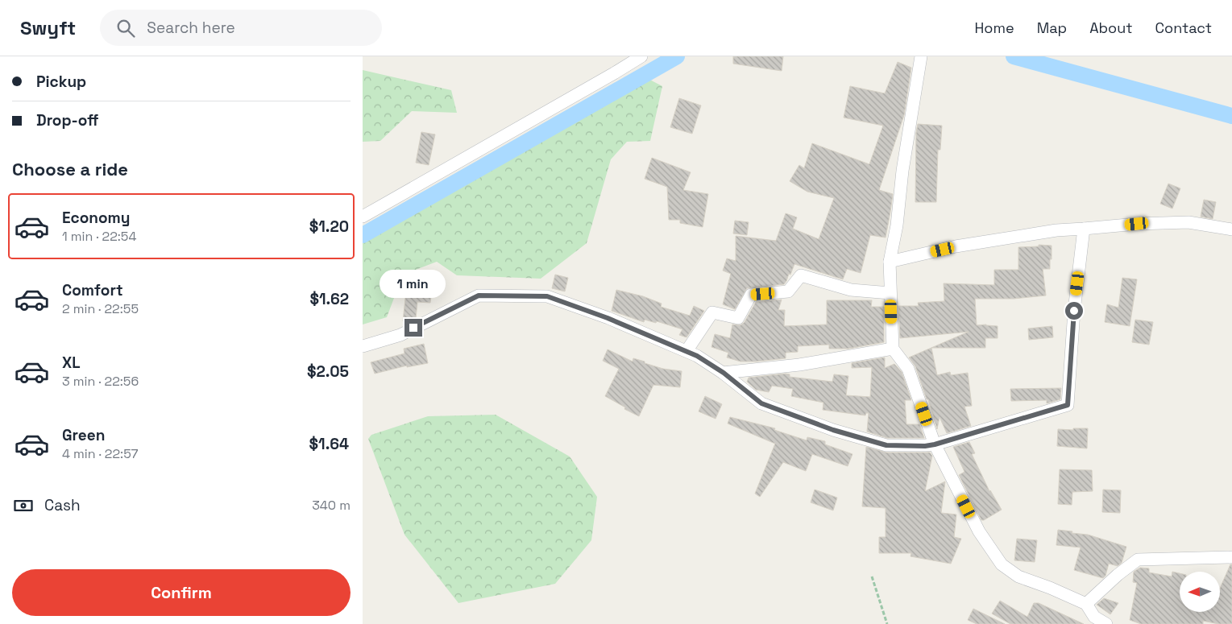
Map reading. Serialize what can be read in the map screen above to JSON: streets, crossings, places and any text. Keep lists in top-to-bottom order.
{
  "north": "left",
  "page": {
    "header": "Swyft",
    "search": "Search here",
    "nav": [
      "Home",
      "Map",
      "About",
      "Contact"
    ],
    "banner": ["Pickup", "Drop-off"],
    "heading": "Choose a ride",
    "list": [
      {
        "name": "Economy",
        "note": "1 min · 22:54",
        "value": "$1.20"
      },
      {
        "name": "Comfort",
        "note": "2 min · 22:55",
        "value": "$1.62"
      },
      {
        "name": "XL",
        "note": "3 min · 22:56",
        "value": "$2.05"
      },
      {
        "name": "Green",
        "note": "4 min · 22:57",
        "value": "$1.64"
      }
    ],
    "bubble": "1 min",
    "pay": ["Cash", "340 m"],
    "buttons": "Confirm"
  }
}
